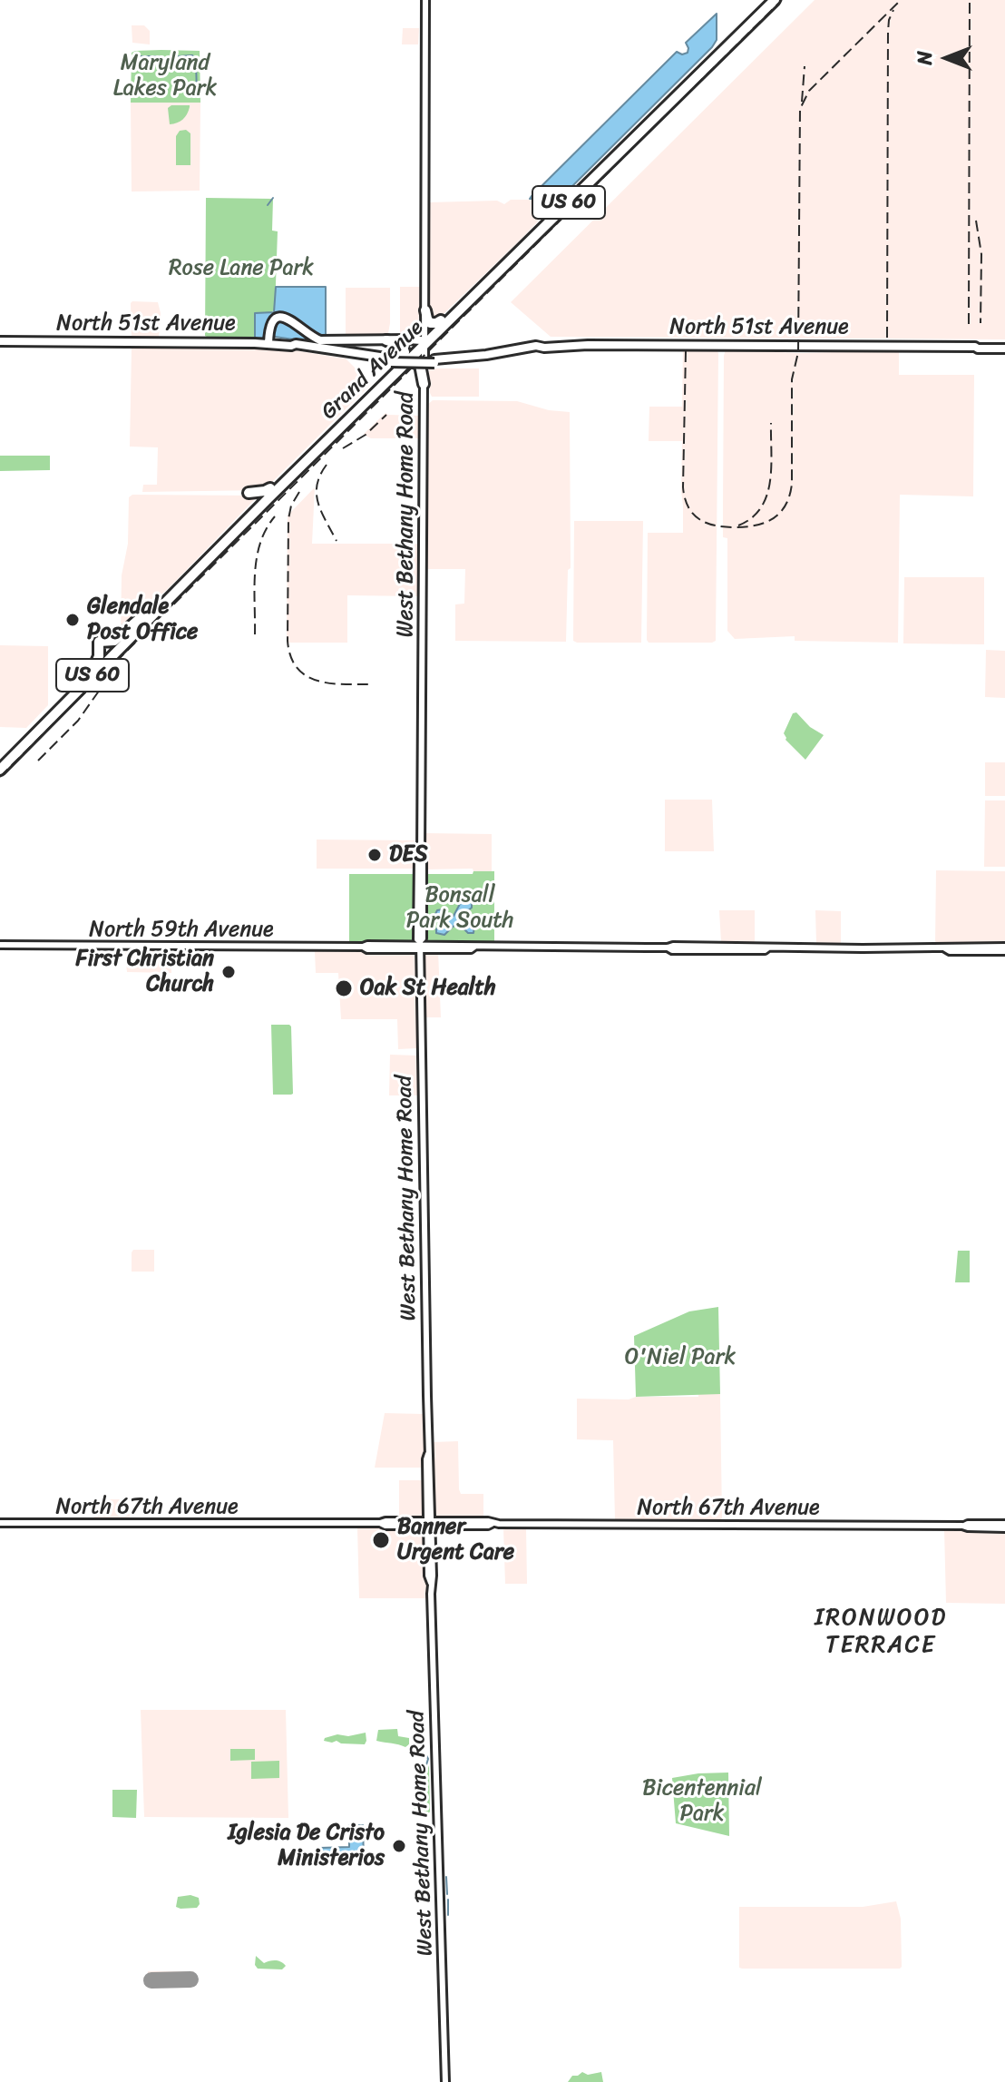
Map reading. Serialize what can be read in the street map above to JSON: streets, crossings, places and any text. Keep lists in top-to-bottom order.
{
  "streets": {
    "highway": ["US 60", "Grand Avenue"],
    "main road": [
      "North 51st Avenue",
      "West Bethany Home Road",
      "North 59th Avenue",
      "North 67th Avenue"
    ]
  },
  "crossings": [
    ["North 51st Avenue", "Grand Avenue"],
    ["Grand Avenue", "West Bethany Home Road"],
    ["West Bethany Home Road", "North 59th Avenue"],
    ["West Bethany Home Road", "North 67th Avenue"]
  ],
  "districts": ["IRONWOOD TERRACE"],
  "parks": [
    "Maryland Lakes Park",
    "Rose Lane Park",
    "Bonsall Park South",
    "O'Niel Park",
    "Bicentennial Park"
  ],
  "places": [
    "Glendale Post Office",
    "DES",
    "First Christian Church",
    "Oak St Health",
    "Banner Urgent Care",
    "Iglesia De Cristo Ministerios"
  ],
  "north": "left"
}
